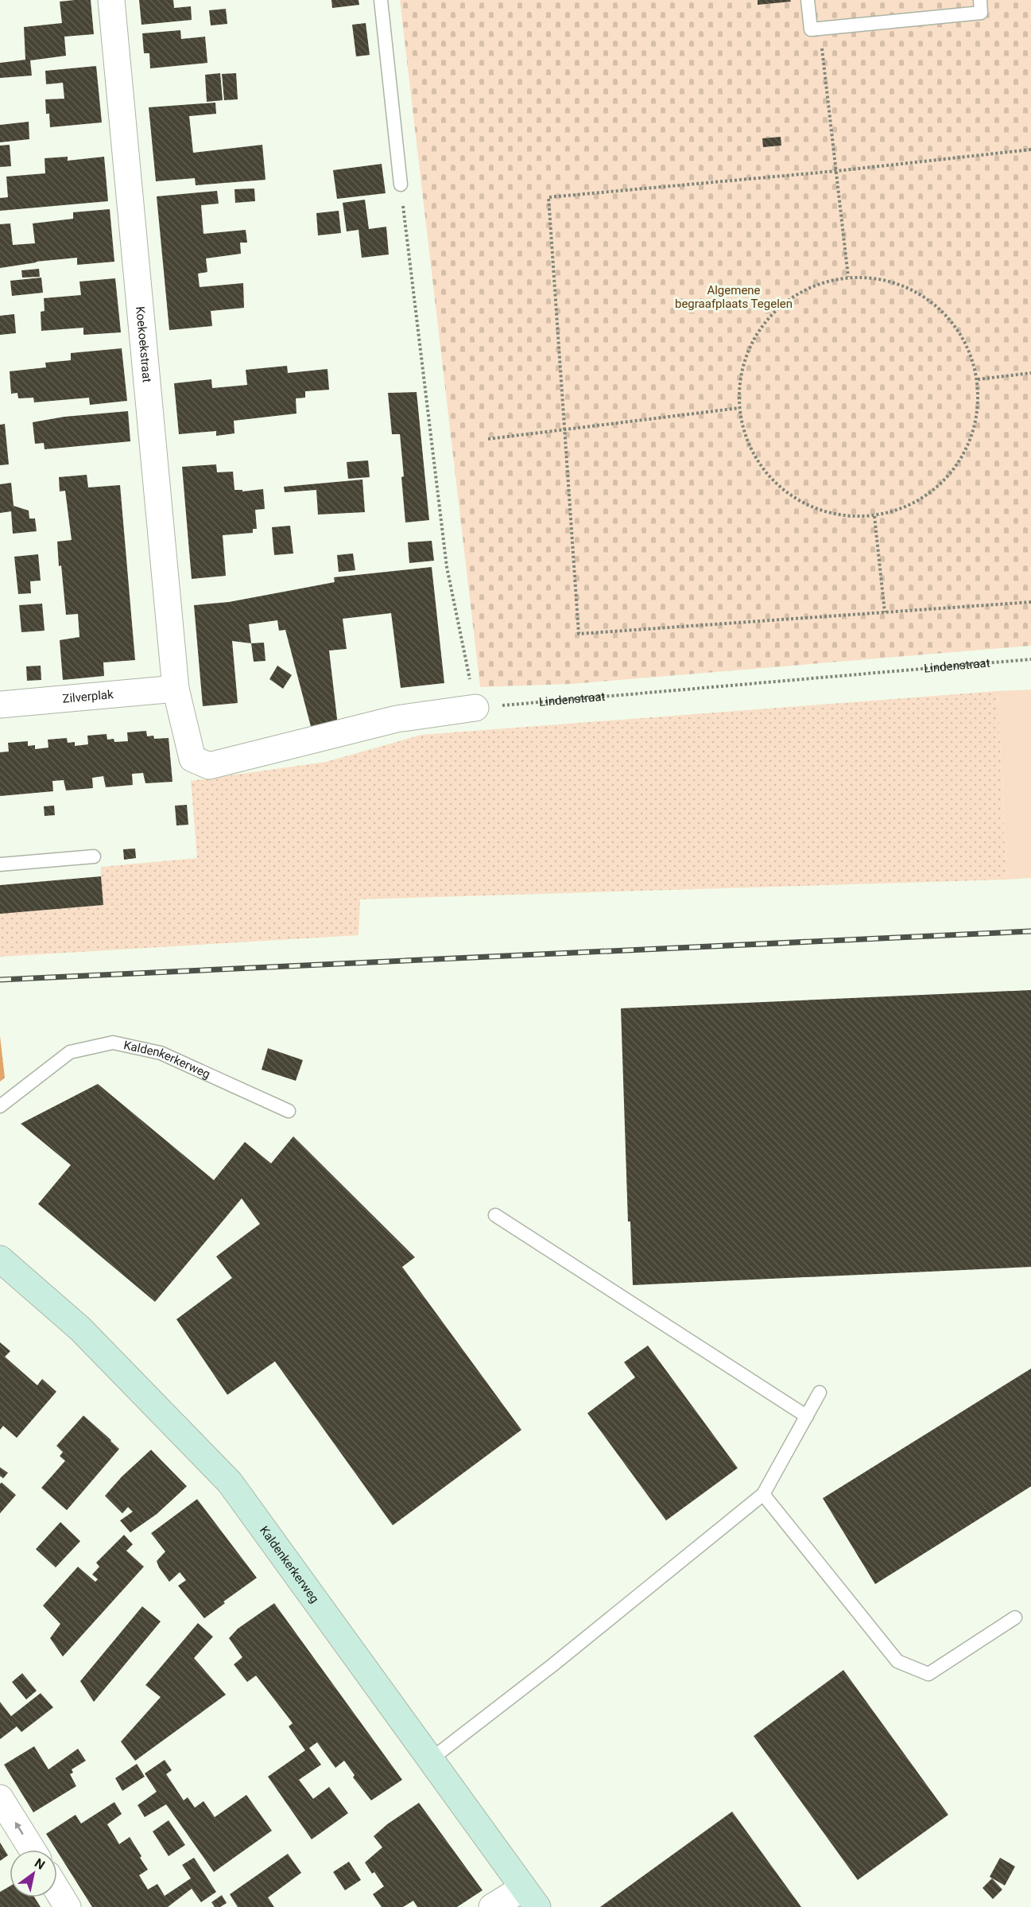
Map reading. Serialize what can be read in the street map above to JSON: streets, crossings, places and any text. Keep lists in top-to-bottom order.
{
  "streets": {
    "street": ["Koekoekstraat", "Zilverplak", "Kaldenkerkerweg"],
    "path": ["Lindenstraat"]
  },
  "crossings": [
    ["Koekoekstraat", "Zilverplak"]
  ],
  "parks": ["Algemene begraafplaats Tegelen"],
  "north": "top right"
}
